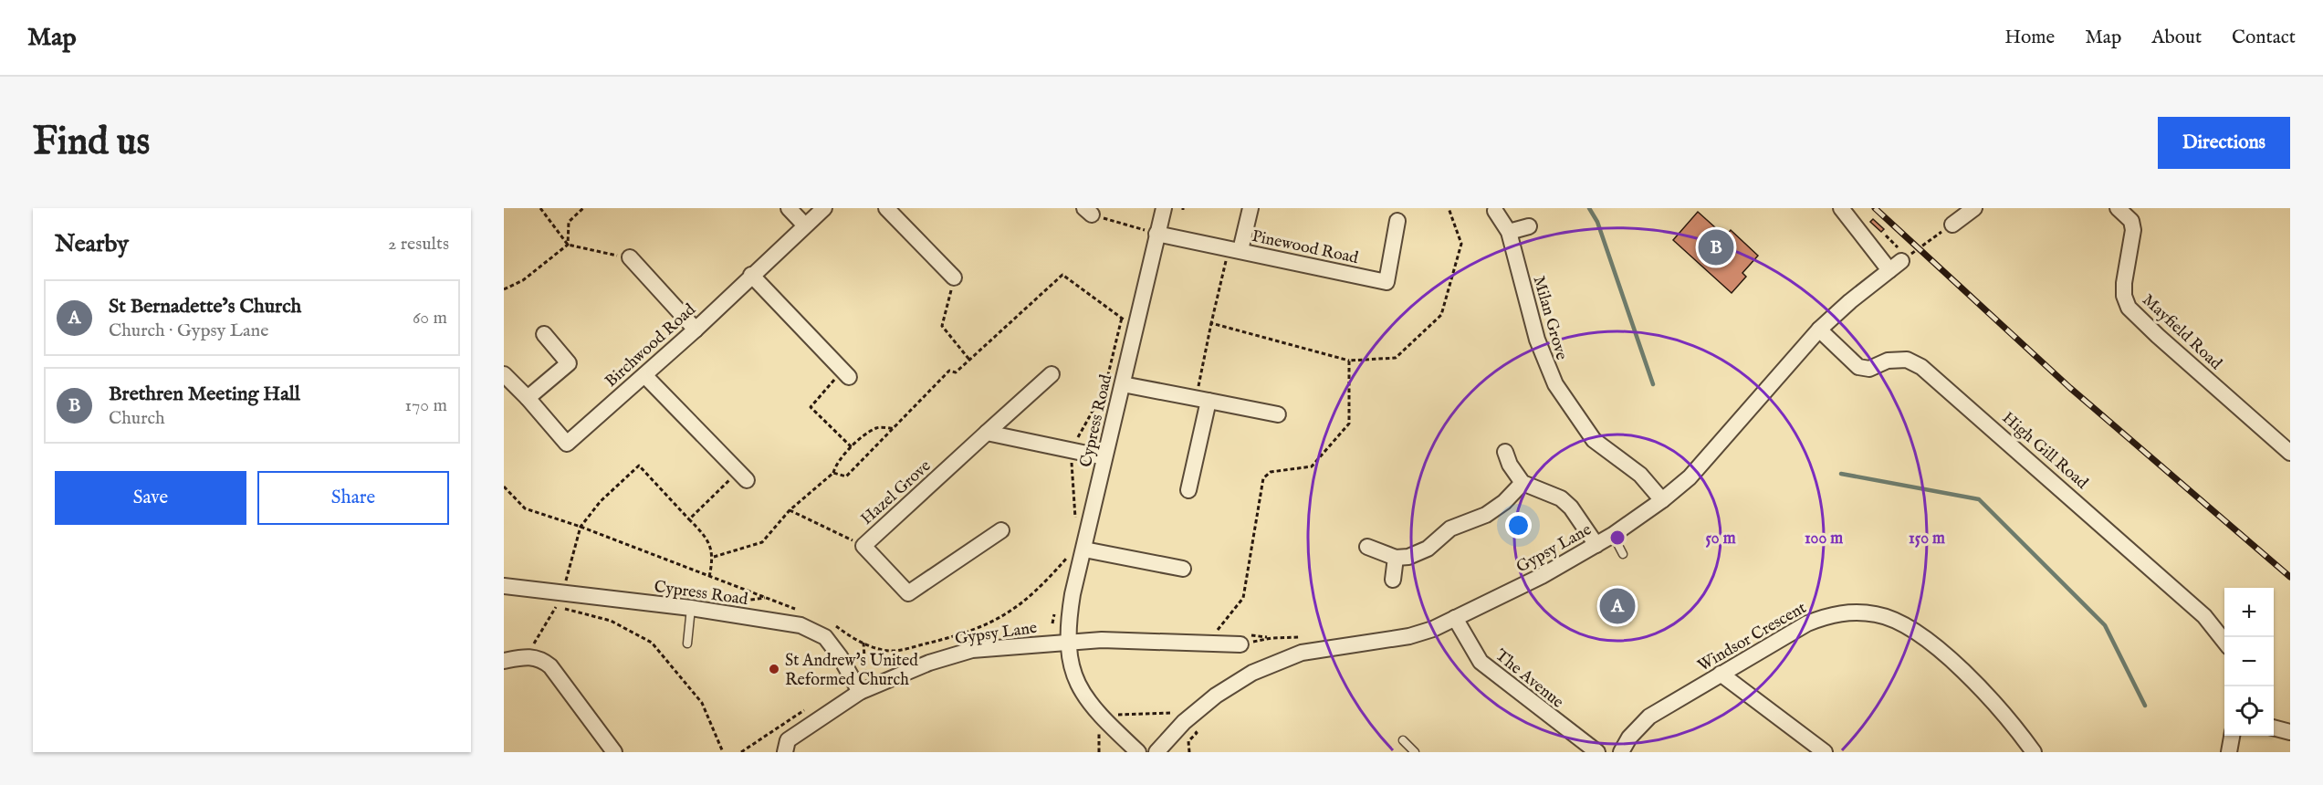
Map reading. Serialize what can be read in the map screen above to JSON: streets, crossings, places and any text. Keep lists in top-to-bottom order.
{
  "streets": {
    "street": [
      "Pinewood Road",
      "Milan Grove",
      "Mayfield Road",
      "Birchwood Road",
      "Cypress Road",
      "High Gill Road",
      "Hazel Grove",
      "Gypsy Lane",
      "Windsor Crescent",
      "The Avenue"
    ]
  },
  "crossings": [
    ["Pinewood Road", "Cypress Road"],
    ["Milan Grove", "Gypsy Lane"],
    ["Cypress Road", "Gypsy Lane"],
    ["High Gill Road", "Gypsy Lane"],
    ["Gypsy Lane", "The Avenue"]
  ],
  "places": ["St Andrew's United Reformed Church"],
  "page": {
    "header": "Map",
    "nav": [
      "Home",
      "Map",
      "About",
      "Contact"
    ],
    "buttons": [
      "Directions",
      ["Save", "Share"]
    ],
    "title": "Find us",
    "heading": ["Nearby", "2 results"],
    "pins": ["B", "A"],
    "list": [
      {
        "mark": "A",
        "name": "St Bernadette’s Church",
        "note": "Church · Gypsy Lane",
        "value": "60 m"
      },
      {
        "mark": "B",
        "name": "Brethren Meeting Hall",
        "note": "Church",
        "value": "170 m"
      }
    ],
    "map_buttons": ["+", "−"]
  },
  "rings": ["50 m", "100 m", "150 m"]
}
